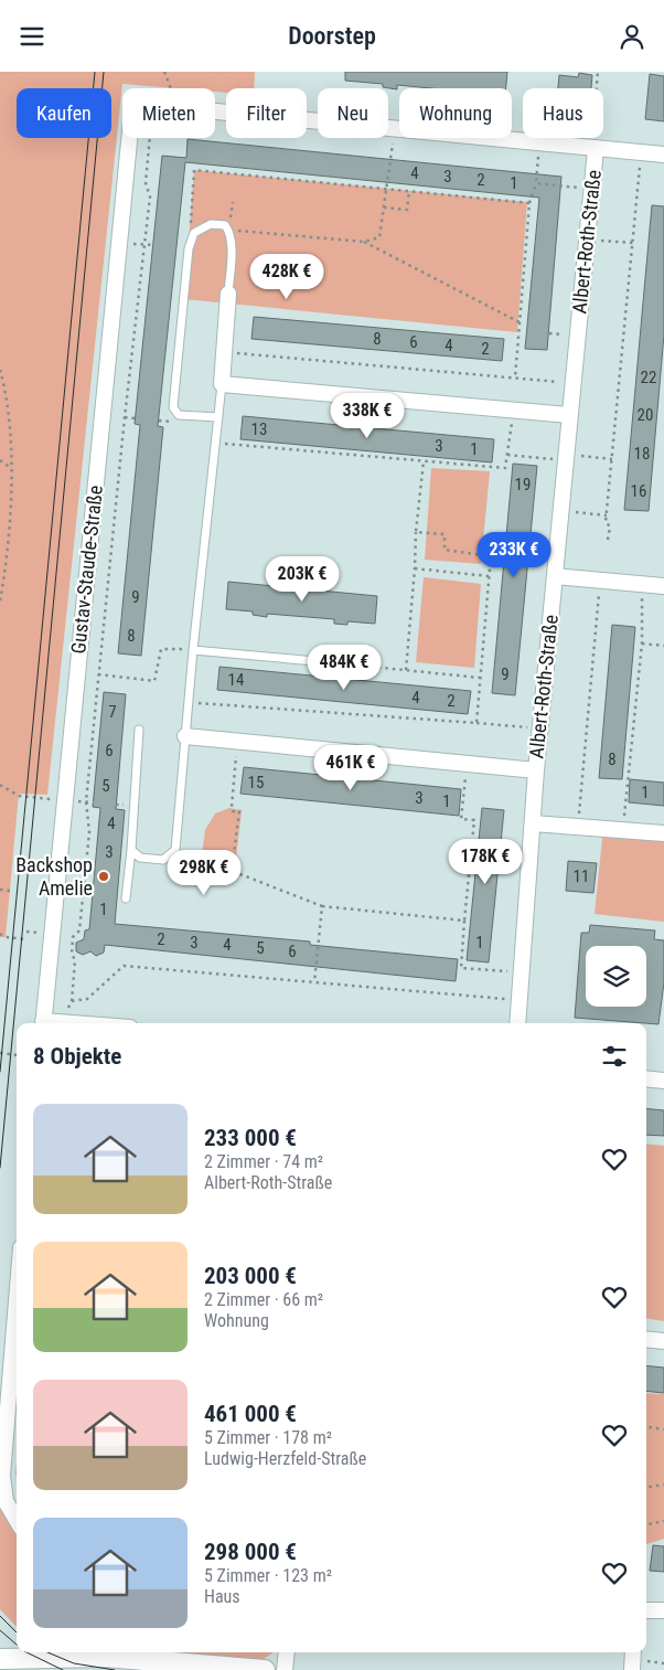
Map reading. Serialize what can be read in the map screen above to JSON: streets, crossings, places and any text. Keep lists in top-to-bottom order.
{
  "streets": {
    "street": ["Albert-Roth-Straße", "Gustav-Staude-Straße"]
  },
  "places": ["Backshop Amelie"],
  "house_numbers": [
    "4",
    "3",
    "2",
    "1",
    "8",
    "6",
    "4",
    "2",
    "22",
    "20",
    "13",
    "3",
    "1",
    "18",
    "19",
    "16",
    "9",
    "8",
    "9",
    "14",
    "4",
    "2",
    "7",
    "6",
    "8",
    "15",
    "5",
    "1",
    "3",
    "1",
    "4",
    "3",
    "11",
    "1",
    "2",
    "3",
    "1",
    "4",
    "5",
    "6"
  ],
  "page": {
    "header": "Doorstep",
    "chip": [
      "Kaufen",
      "Mieten",
      "Filter",
      "Neu",
      "Wohnung",
      "Haus"
    ],
    "price": [
      "428K €",
      "338K €",
      "233K €",
      "203K €",
      "484K €",
      "461K €",
      "178K €",
      "298K €"
    ],
    "heading": "8 Objekte",
    "list": [
      {
        "name": "233 000 €",
        "note": "2 Zimmer · 74 m² · Albert-Roth-Straße"
      },
      {
        "name": "203 000 €",
        "note": "2 Zimmer · 66 m² · Wohnung"
      },
      {
        "name": "461 000 €",
        "note": "5 Zimmer · 178 m² · Ludwig-Herzfeld-Straße"
      },
      {
        "name": "298 000 €",
        "note": "5 Zimmer · 123 m² · Haus"
      }
    ]
  }
}
